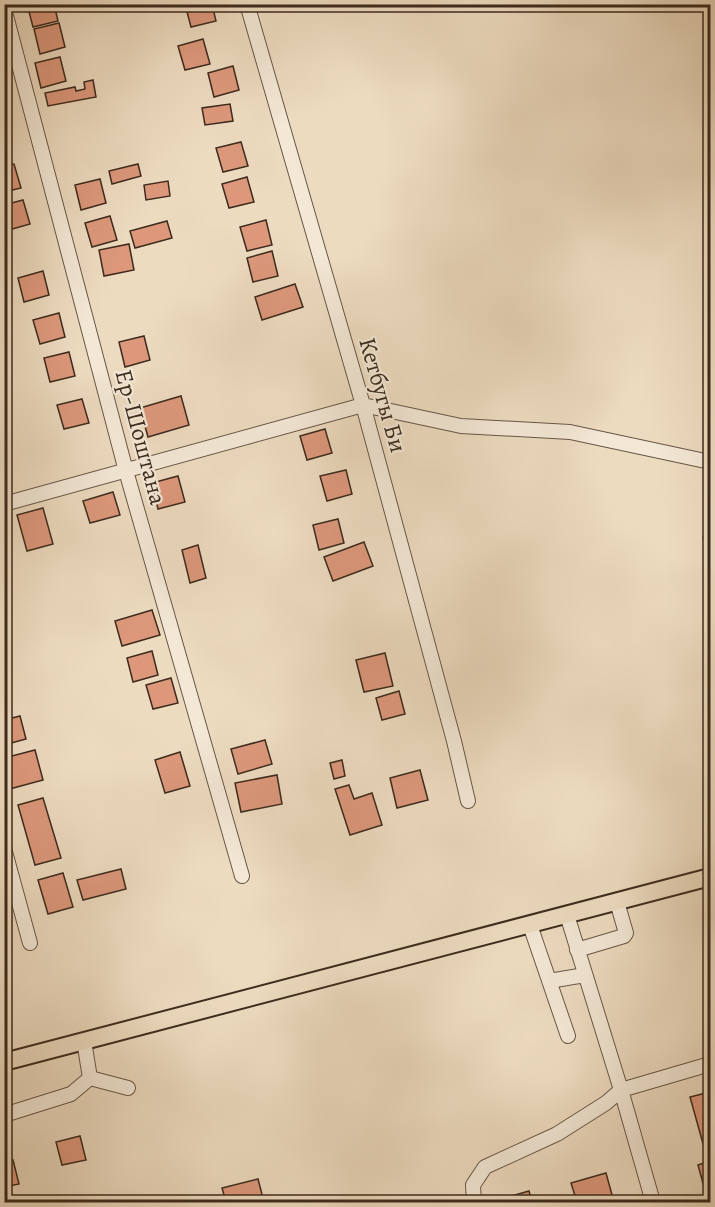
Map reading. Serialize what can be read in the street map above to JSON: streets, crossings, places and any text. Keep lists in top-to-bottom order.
{
  "streets": {
    "street": ["Кетбугы Би", "Ер-Шоштана"]
  }
}
